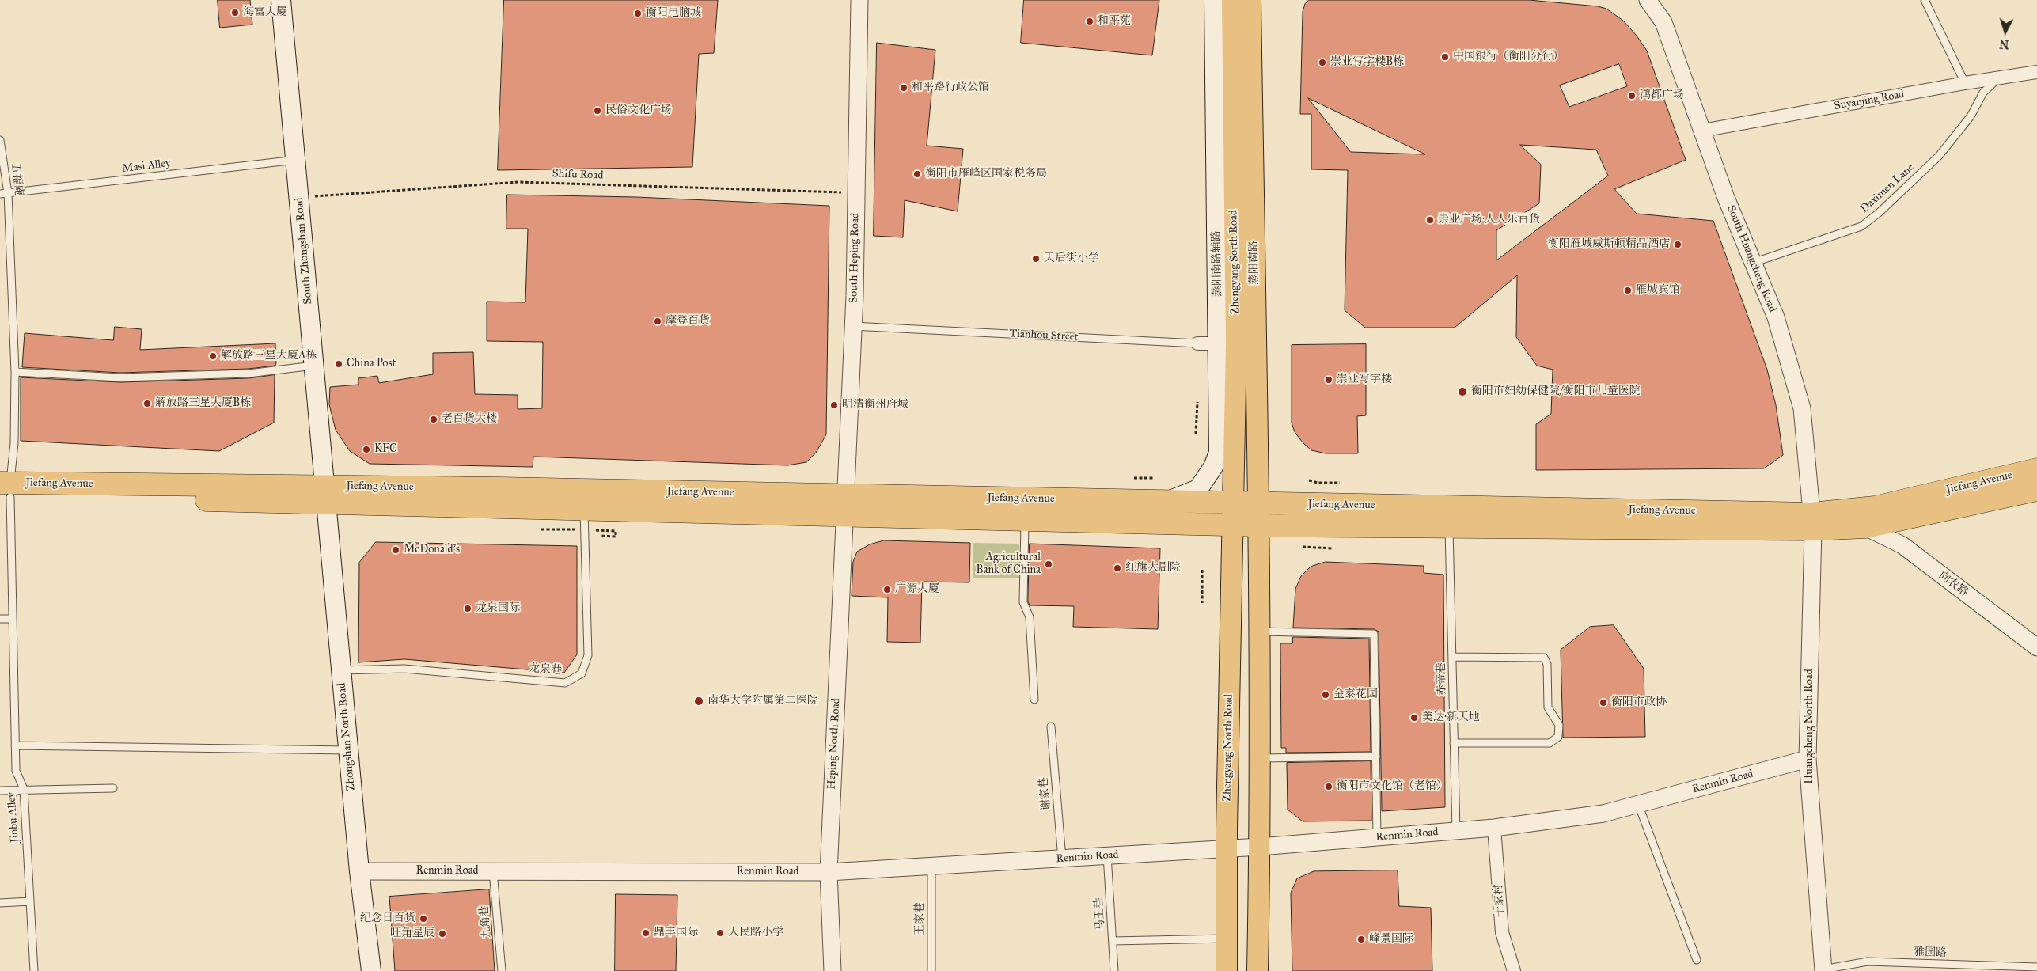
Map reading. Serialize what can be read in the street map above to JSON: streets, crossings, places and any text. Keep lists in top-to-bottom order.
{
  "streets": {
    "highway": ["Jiefang Avenue"],
    "main road": [
      "South Zhongshan Road",
      "Zhengyang Sorth Road",
      "蒸阳南路",
      "蒸阳南路辅路",
      "Zhongshan North Road",
      "Zhengyang North Road"
    ],
    "street": [
      "Suyanjing Road",
      "South Heping Road",
      "South Huangcheng Road",
      "Tianhou Street",
      "向农路",
      "Huangcheng North Road",
      "Heping North Road",
      "Renmin Road",
      "十家村"
    ],
    "lane": [
      "Masi Alley",
      "五福庵",
      "Daximen Lane",
      "龙泉巷",
      "赤帝巷",
      "谢家巷",
      "Jinbu Alley",
      "马王巷",
      "王家巷",
      "九角巷",
      "雅园路"
    ],
    "path": ["Shifu Road"]
  },
  "crossings": [
    ["Suyanjing Road", "Daximen Lane"],
    ["Suyanjing Road", "South Huangcheng Road"],
    ["Masi Alley", "五福庵"],
    ["Masi Alley", "South Zhongshan Road"],
    ["Shifu Road", "South Zhongshan Road"],
    ["Shifu Road", "South Heping Road"],
    ["五福庵", "Jiefang Avenue"],
    ["五福庵", "Jinbu Alley"],
    ["Daximen Lane", "South Huangcheng Road"],
    ["South Zhongshan Road", "Jiefang Avenue"],
    ["South Zhongshan Road", "Zhongshan North Road"],
    ["South Heping Road", "Tianhou Street"],
    ["South Heping Road", "Jiefang Avenue"],
    ["South Heping Road", "Heping North Road"],
    ["South Huangcheng Road", "Jiefang Avenue"],
    ["South Huangcheng Road", "Huangcheng North Road"],
    ["Zhengyang Sorth Road", "蒸阳南路辅路"],
    ["Zhengyang Sorth Road", "Tianhou Street"],
    ["Zhengyang Sorth Road", "Jiefang Avenue"],
    ["Zhengyang Sorth Road", "Zhengyang North Road"],
    ["蒸阳南路", "Jiefang Avenue"],
    ["蒸阳南路辅路", "Tianhou Street"],
    ["蒸阳南路辅路", "Jiefang Avenue"],
    ["Jiefang Avenue", "向农路"],
    ["Jiefang Avenue", "龙泉巷"],
    ["Jiefang Avenue", "赤帝巷"],
    ["Jiefang Avenue", "Huangcheng North Road"],
    ["Jiefang Avenue", "Zhongshan North Road"],
    ["Jiefang Avenue", "Heping North Road"],
    ["Jiefang Avenue", "Zhengyang North Road"],
    ["Jiefang Avenue", "Jinbu Alley"],
    ["龙泉巷", "Zhongshan North Road"],
    ["赤帝巷", "Renmin Road"],
    ["Huangcheng North Road", "Renmin Road"],
    ["Huangcheng North Road", "雅园路"],
    ["Zhongshan North Road", "Renmin Road"],
    ["Heping North Road", "Renmin Road"],
    ["Zhengyang North Road", "Renmin Road"],
    ["Renmin Road", "谢家巷"],
    ["Renmin Road", "十家村"],
    ["Renmin Road", "马王巷"],
    ["Renmin Road", "王家巷"],
    ["Renmin Road", "九角巷"]
  ],
  "places": [
    "海富大厦",
    "衡阳电脑城",
    "和平苑",
    "中国银行（衡阳分行）",
    "崇业写字楼B栋",
    "和平路行政公馆",
    "鸿都广场",
    "民俗文化广场",
    "衡阳市雁峰区国家税务局",
    "崇业广场·人人乐百货",
    "衡阳雁城威斯顿精品酒店",
    "天后街小学",
    "雁城宾馆",
    "摩登百货",
    "解放路三星大厦A栋",
    "China Post",
    "崇业写字楼",
    "衡阳市妇幼保健院/衡阳市儿童医院",
    "解放路三星大厦B栋",
    "明清衡州府城",
    "老百货大楼",
    "KFC",
    "McDonald's",
    "Agricultural Bank of China",
    "红旗大剧院",
    "广源大厦",
    "龙泉国际",
    "金泰花园",
    "南华大学附属第二医院",
    "衡阳市政协",
    "美达·新天地",
    "衡阳市文化馆（老馆）",
    "纪念日百货",
    "鼎丰国际",
    "人民路小学",
    "旺角星辰",
    "峰景国际"
  ],
  "north": "bottom"
}
